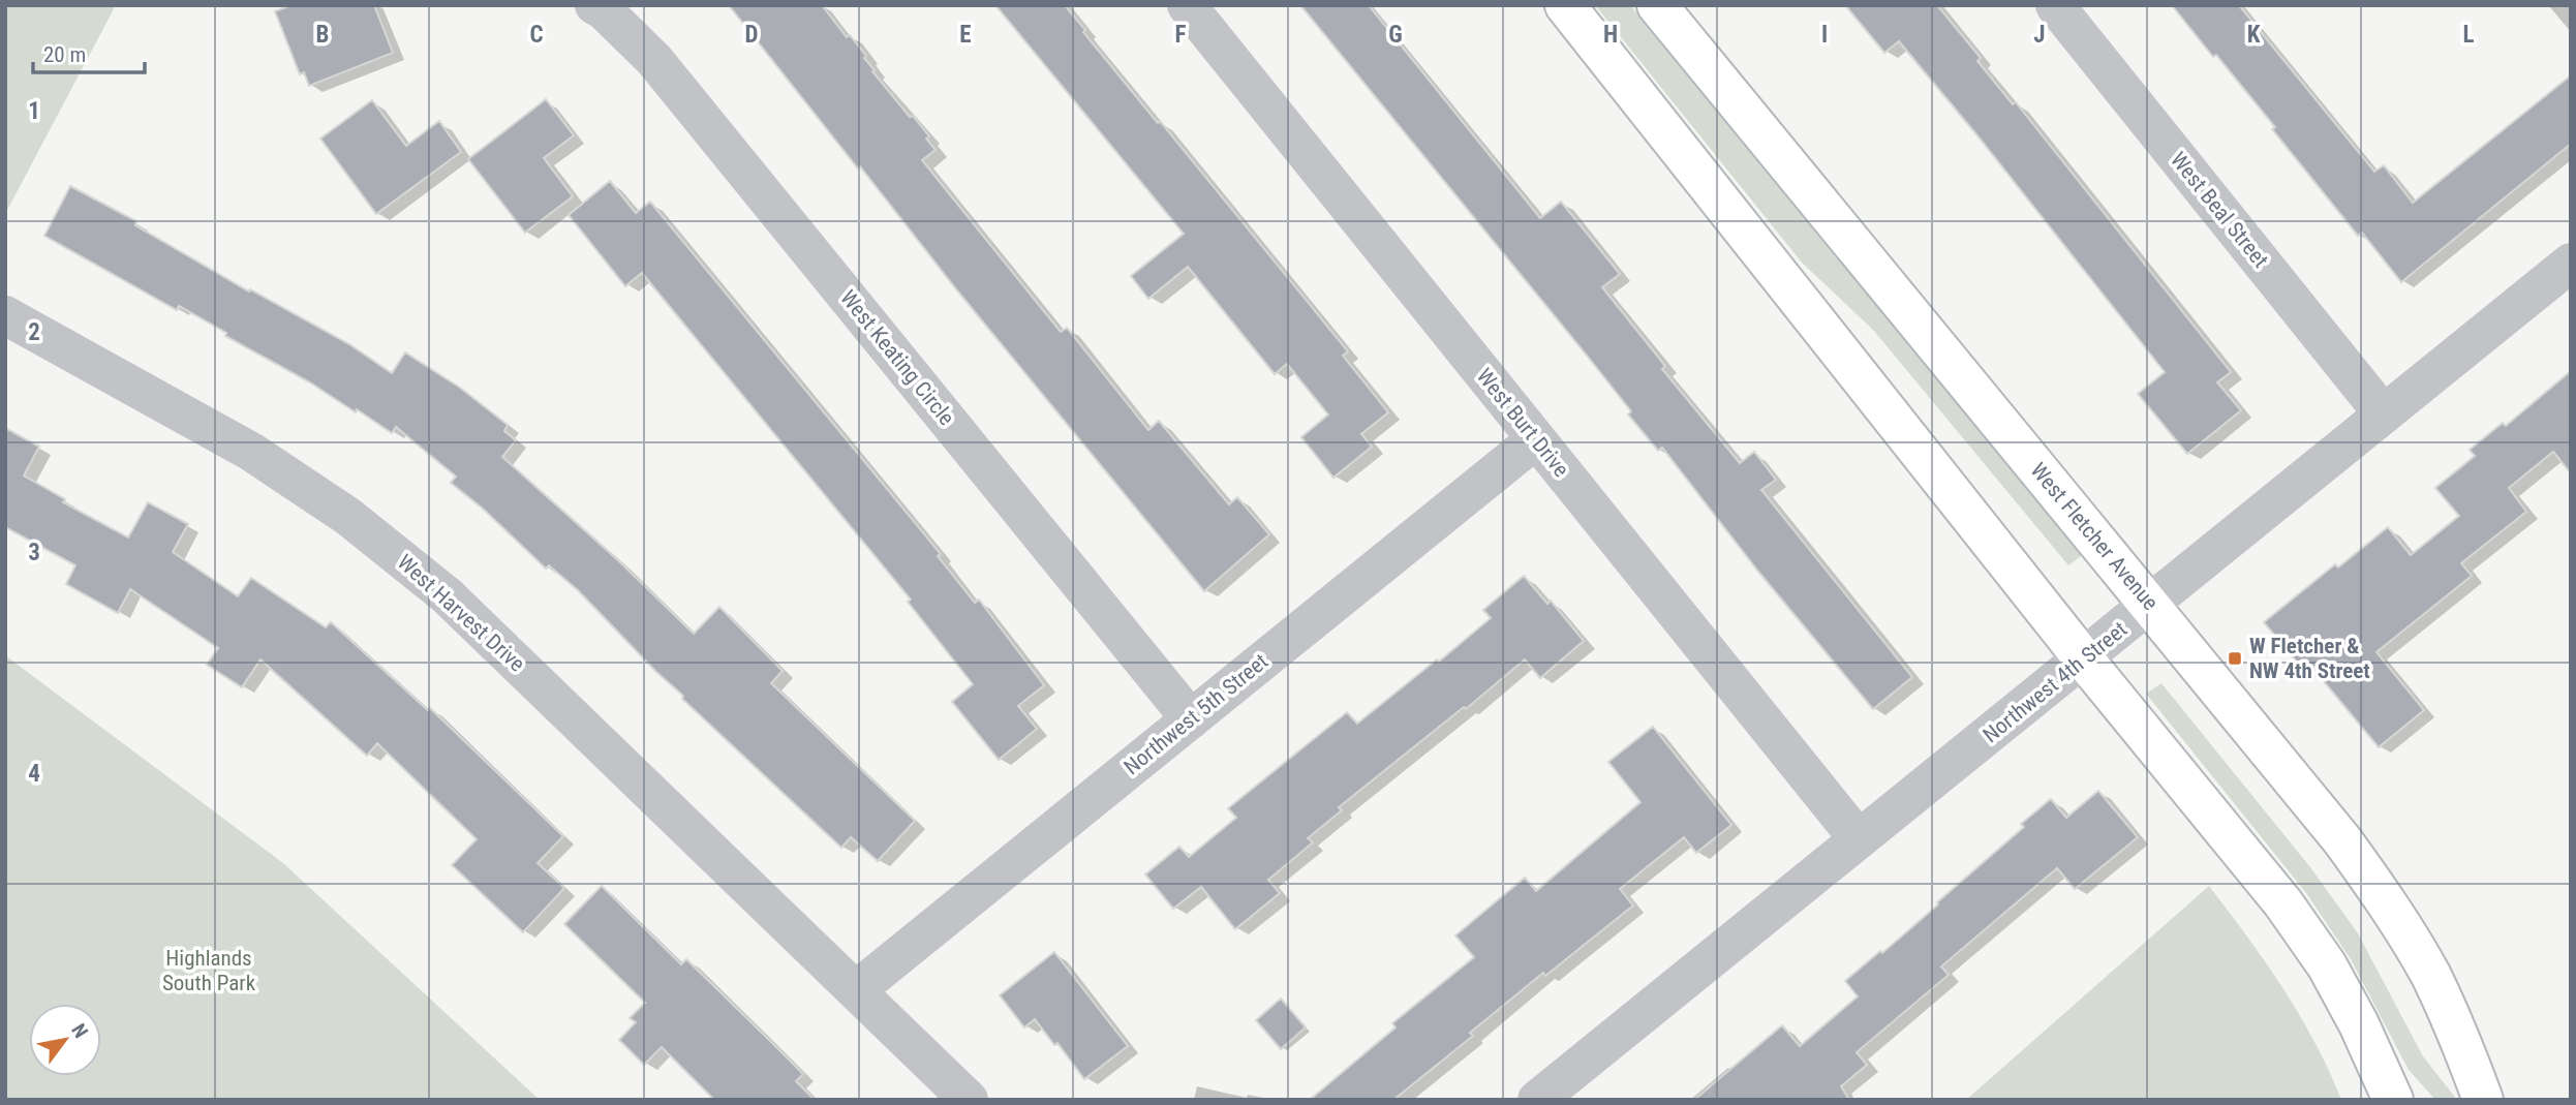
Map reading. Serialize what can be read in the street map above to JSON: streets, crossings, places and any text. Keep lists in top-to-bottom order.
{
  "streets": {
    "main road": ["West Fletcher Avenue"],
    "street": [
      "West Beal Street",
      "West Keating Circle",
      "West Burt Drive",
      "West Harvest Drive",
      "Northwest 4th Street",
      "Northwest 5th Street"
    ]
  },
  "crossings": [
    ["West Beal Street", "Northwest 4th Street"],
    ["West Keating Circle", "Northwest 5th Street"],
    ["West Burt Drive", "Northwest 4th Street"],
    ["West Burt Drive", "Northwest 5th Street"],
    ["West Fletcher Avenue", "Northwest 4th Street"],
    ["West Harvest Drive", "Northwest 5th Street"]
  ],
  "parks": ["Highlands South Park"],
  "places": {
    "transit": ["W Fletcher & NW 4th Street"]
  },
  "scale_bar": "20 m",
  "north": "top right",
  "grid": {
    "columns": [
      "B",
      "C",
      "D",
      "E",
      "F",
      "G",
      "H",
      "I",
      "J",
      "K",
      "L"
    ],
    "rows": [
      "1",
      "2",
      "3",
      "4"
    ]
  }
}
